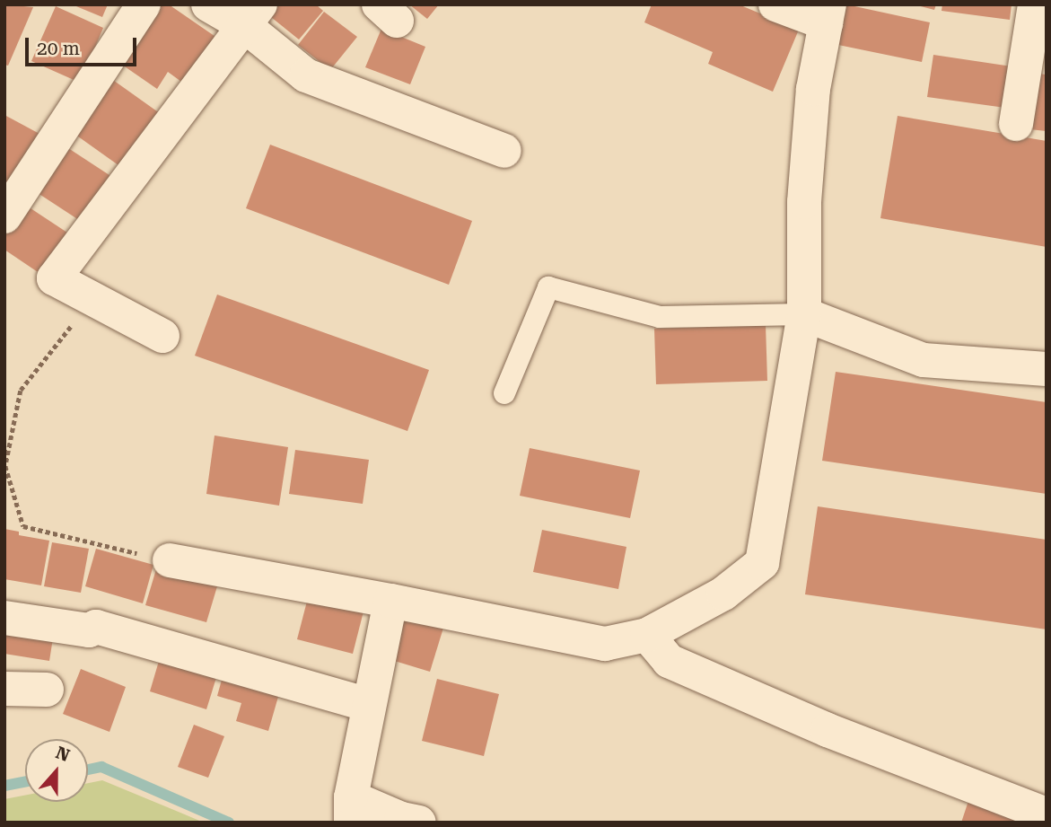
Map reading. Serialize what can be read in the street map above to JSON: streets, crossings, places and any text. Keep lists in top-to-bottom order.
{
  "scale_bar": "20 m",
  "north": "top"
}
